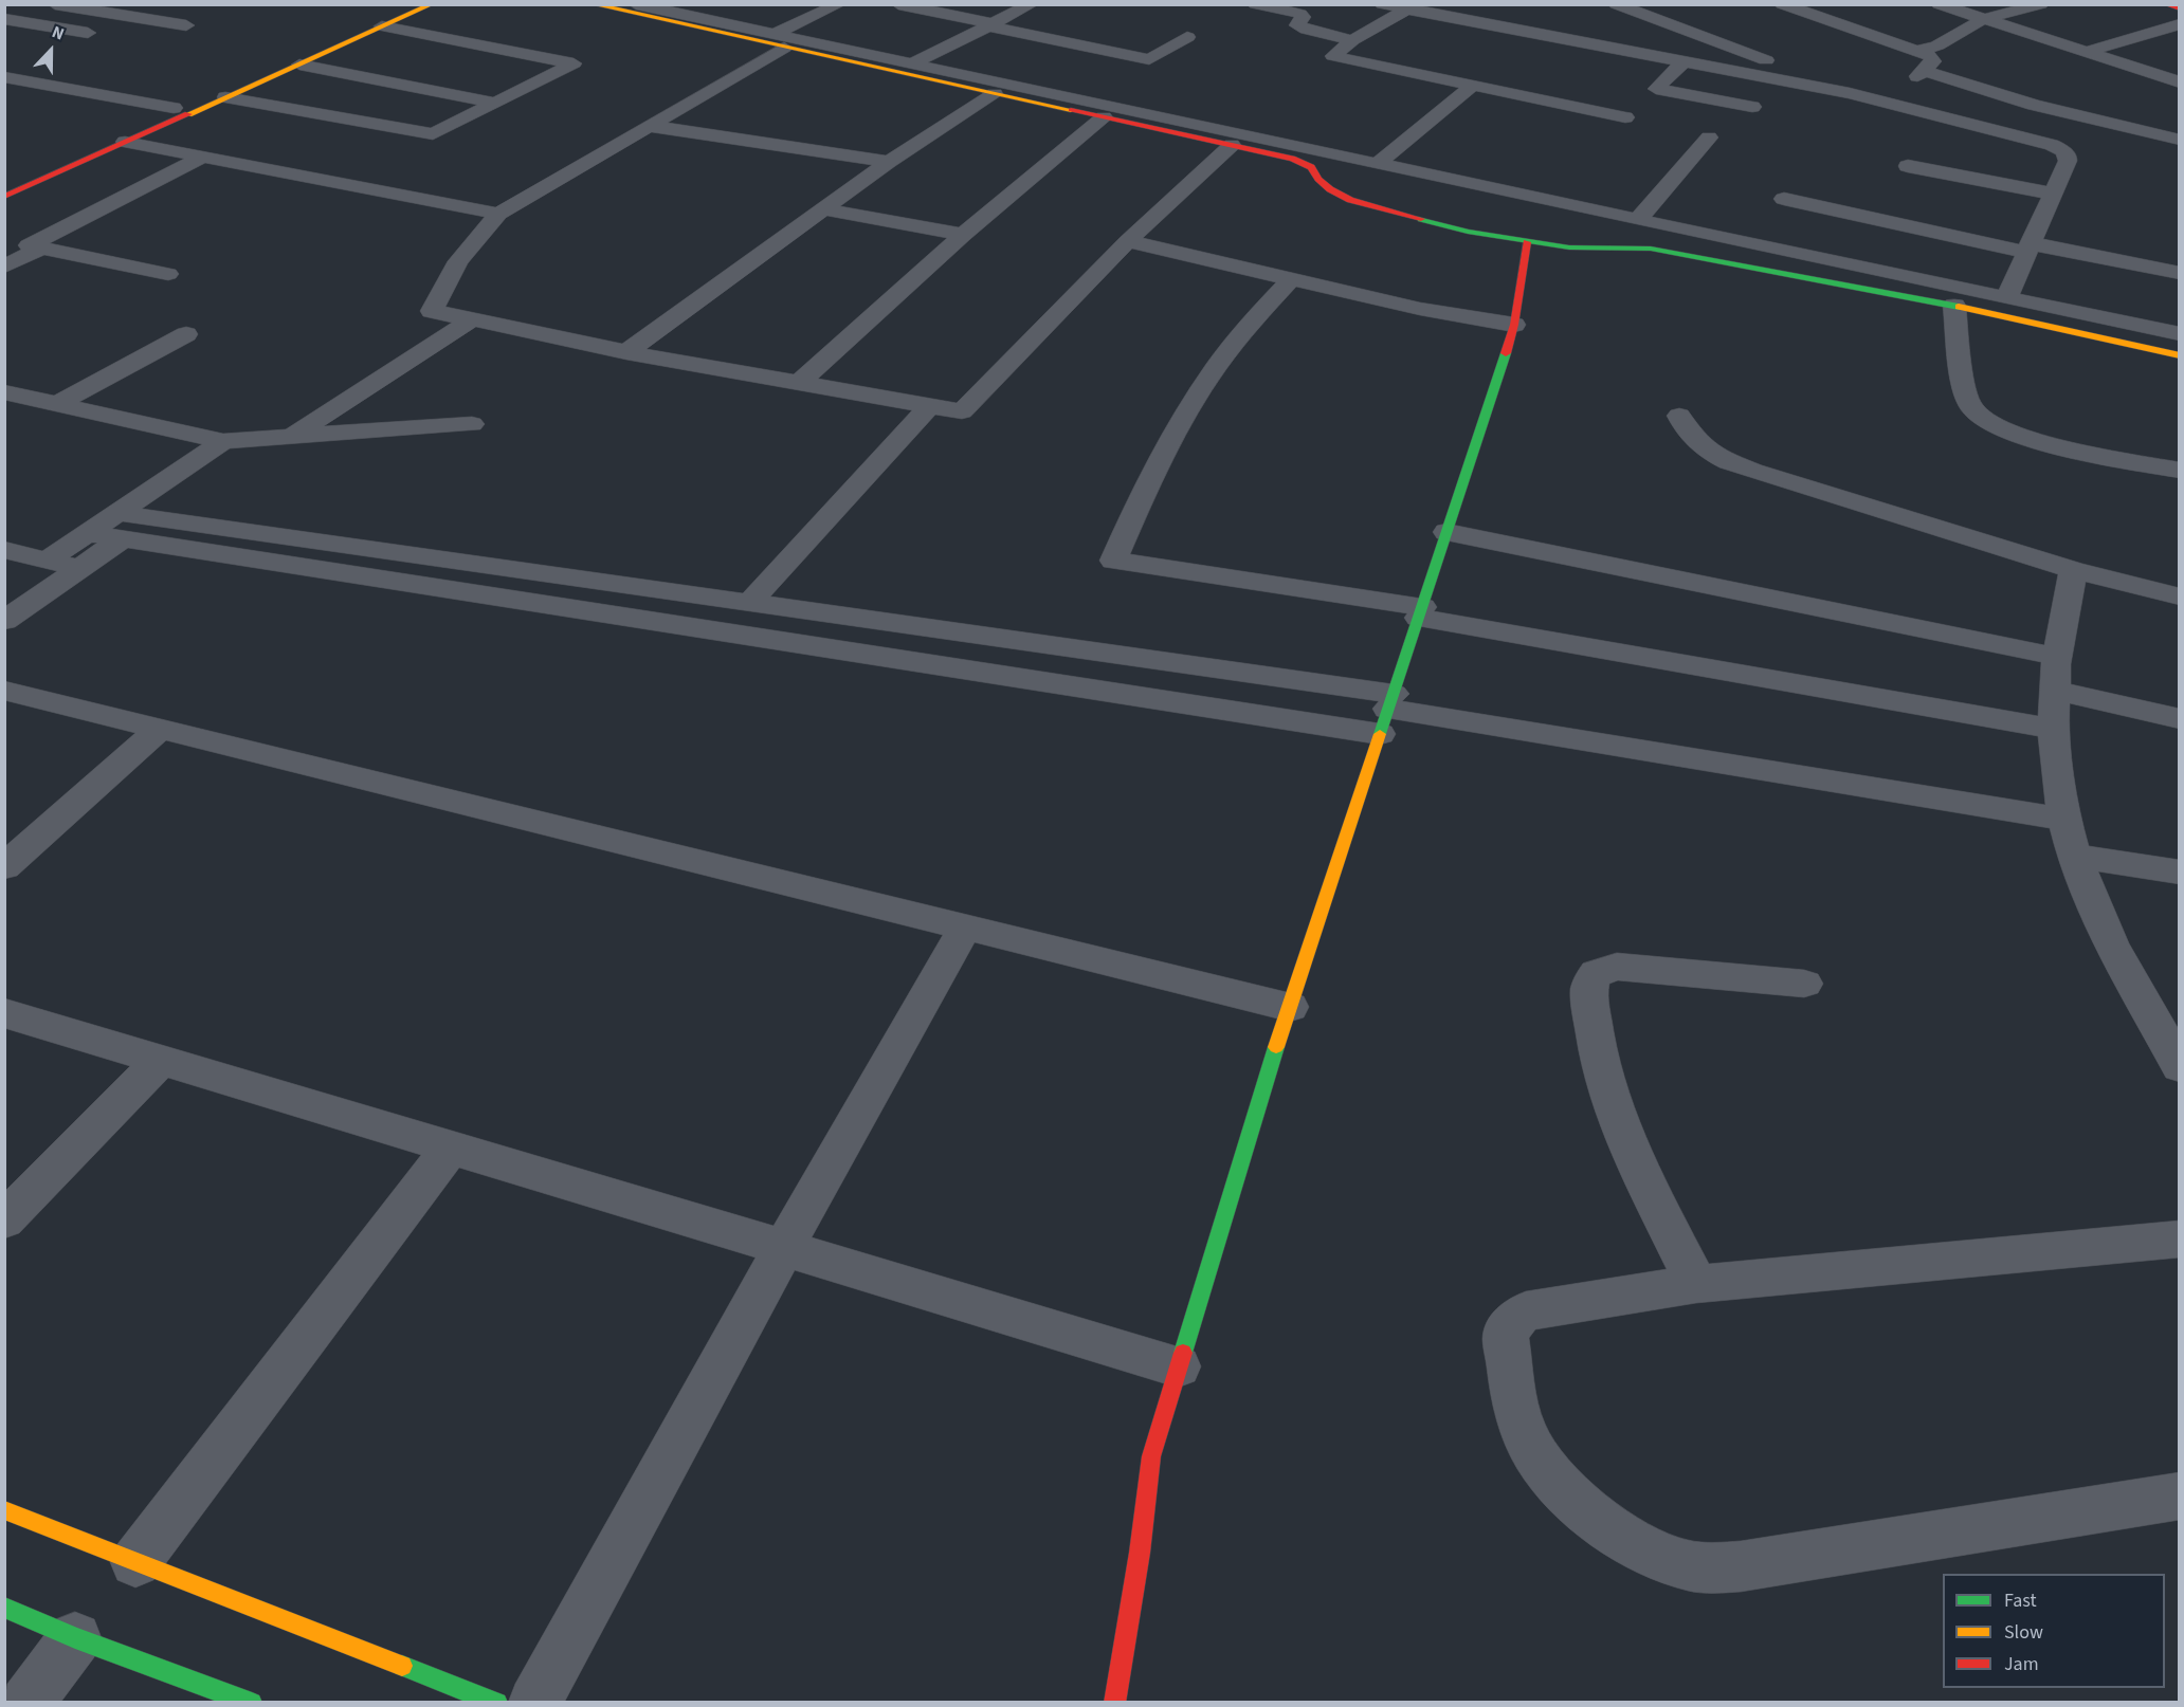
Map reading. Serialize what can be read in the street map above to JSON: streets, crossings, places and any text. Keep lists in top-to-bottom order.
{
  "legend": ["Fast", "Slow", "Jam"],
  "north": "top"
}
